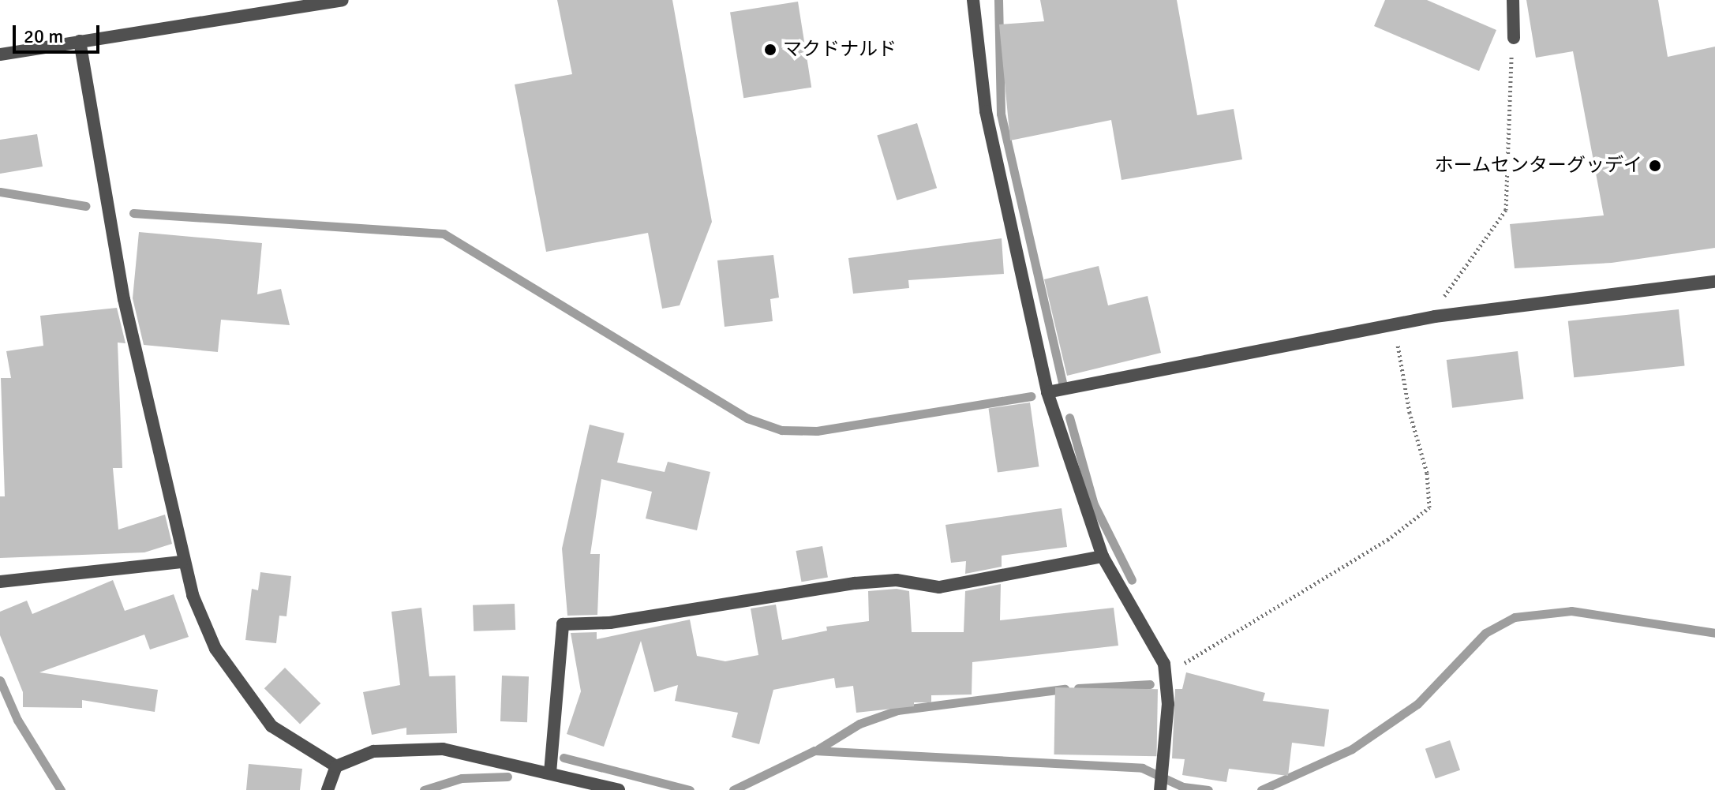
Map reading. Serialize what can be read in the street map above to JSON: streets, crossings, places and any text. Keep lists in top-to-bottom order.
{
  "places": ["マクドナルド", "ホームセンターグッデイ"],
  "scale_bar": "20 m"
}
